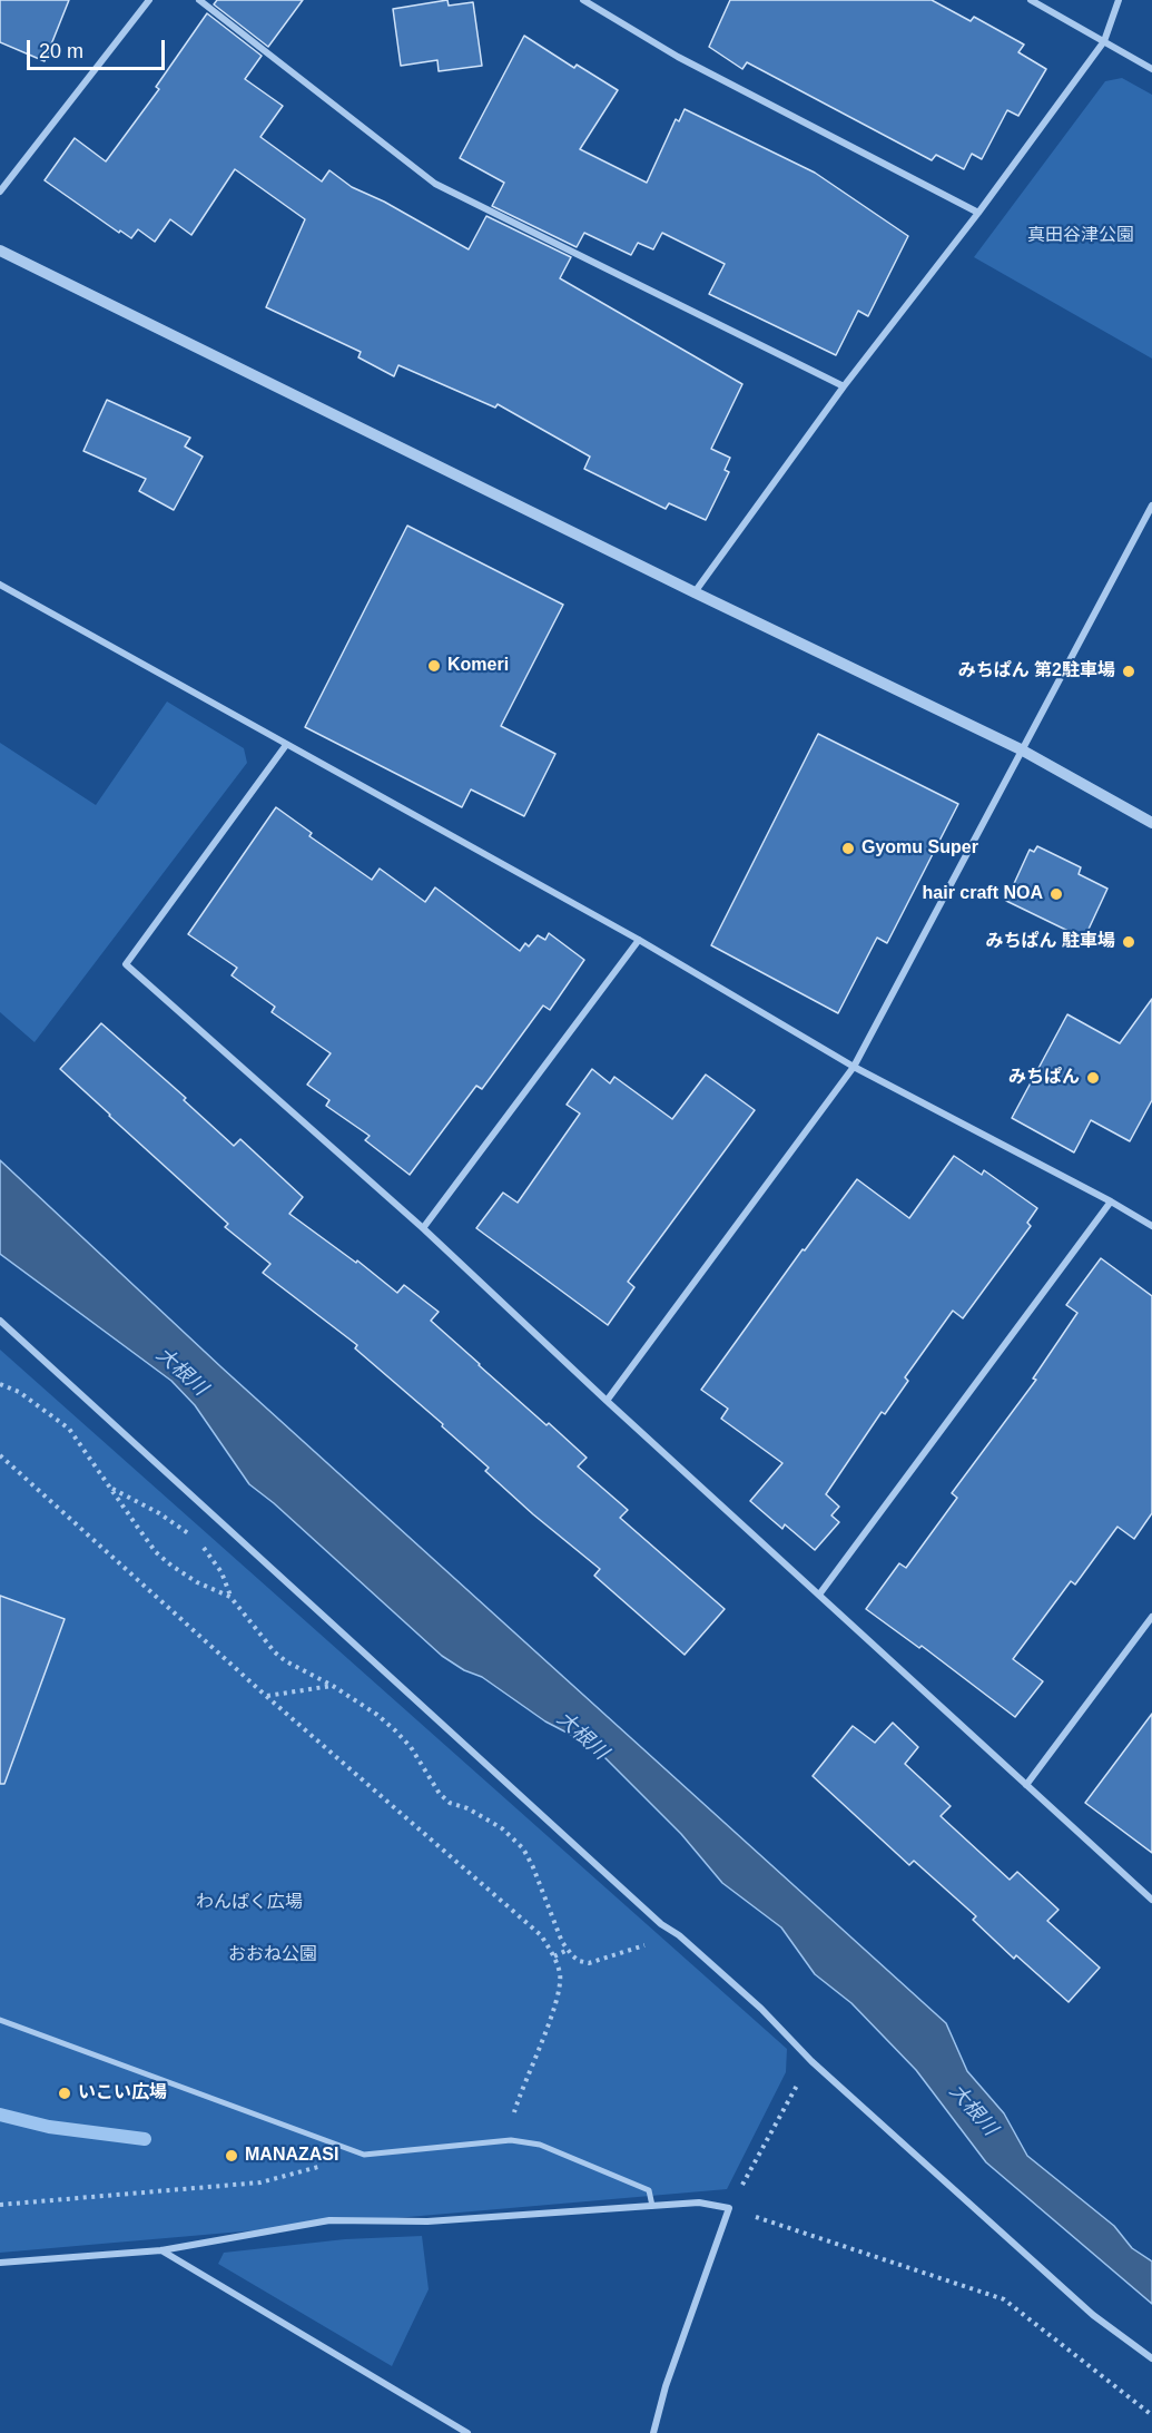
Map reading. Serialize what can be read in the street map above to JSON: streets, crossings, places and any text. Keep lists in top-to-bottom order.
{
  "water": ["大根川"],
  "parks": ["真田谷津公園", "わんぱく広場", "おおね公園"],
  "places": [
    "Komeri",
    "みちぱん 第2駐車場",
    "Gyomu Super",
    "hair craft NOA",
    "みちぱん 駐車場",
    "みちぱん",
    "いこい広場",
    "MANAZASI"
  ],
  "scale_bar": "20 m"
}
